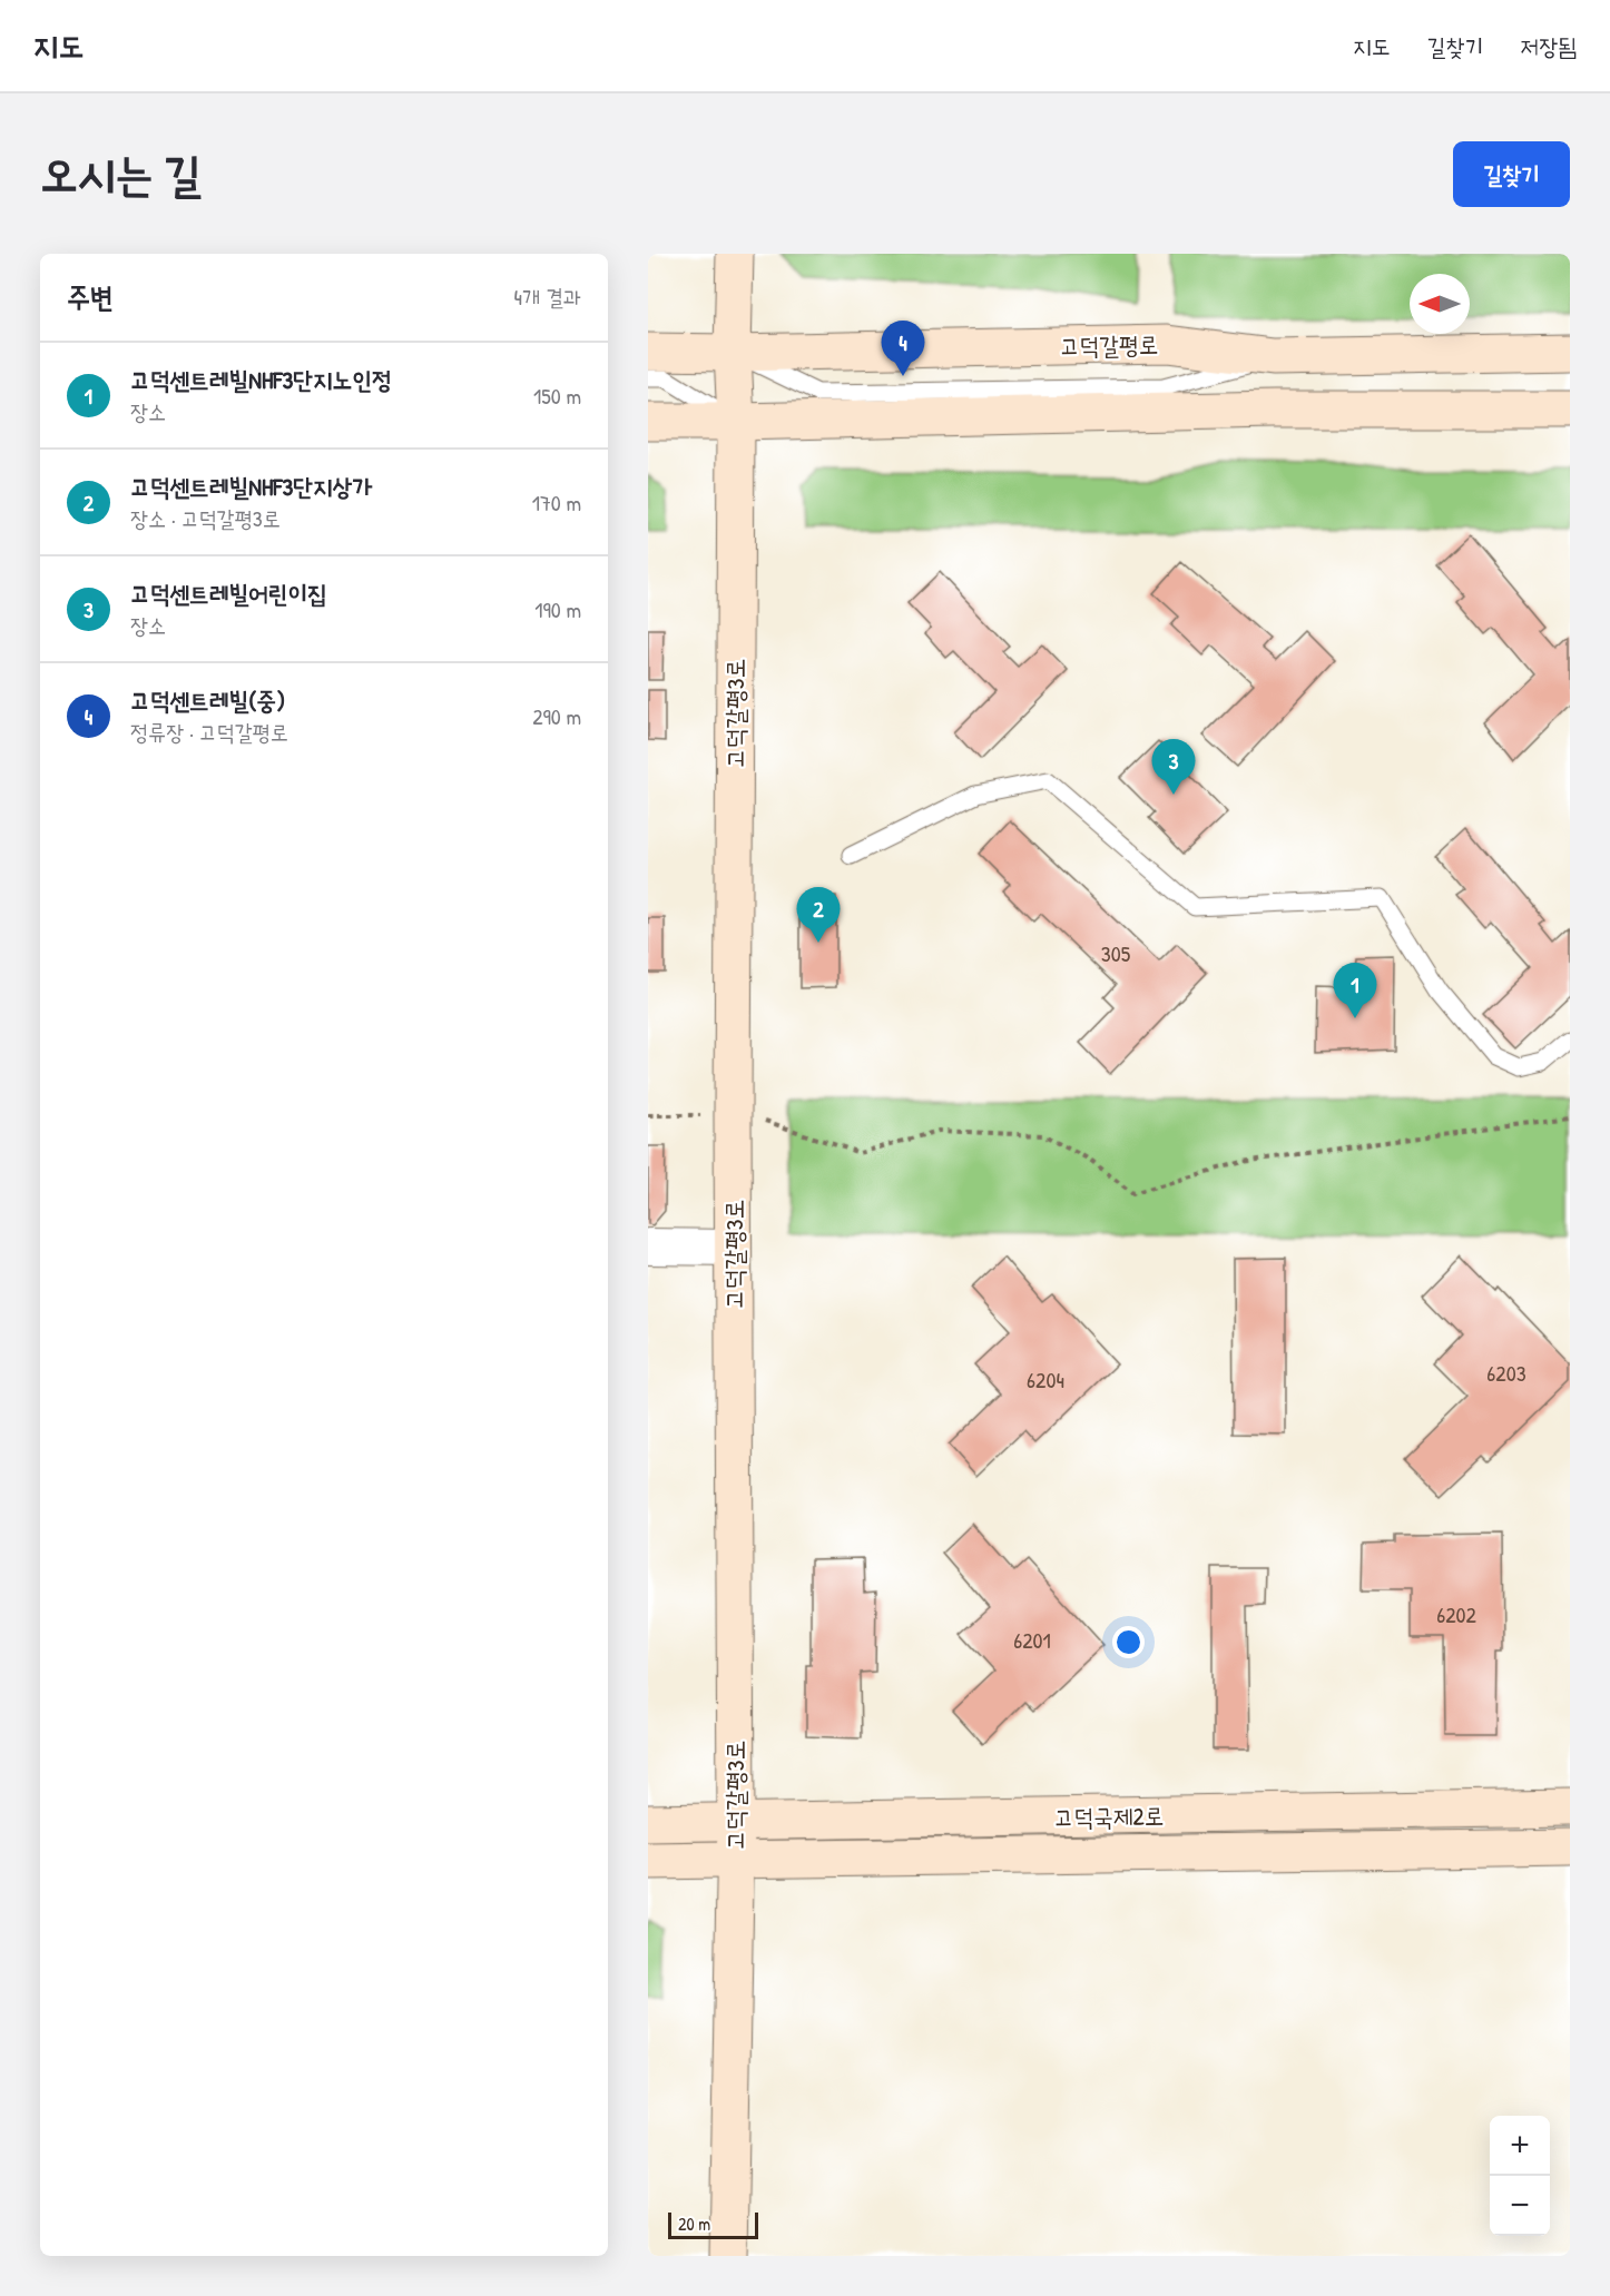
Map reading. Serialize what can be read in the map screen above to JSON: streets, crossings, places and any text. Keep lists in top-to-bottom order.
{
  "streets": {
    "street": ["고덕갈평로", "고덕갈평3로", "고덕국제2로"]
  },
  "crossings": [
    ["고덕갈평로", "고덕갈평3로"],
    ["고덕갈평3로", "고덕국제2로"]
  ],
  "house_numbers": [
    "305",
    "6203",
    "6204",
    "6202",
    "6201"
  ],
  "scale_bar": "20 m",
  "north": "left",
  "page": {
    "header": "지도",
    "nav": ["지도", "길찾기", "저장됨"],
    "title": "오시는 길",
    "buttons": "길찾기",
    "heading": ["주변", "4개 결과"],
    "pins": [
      "4",
      "3",
      "2",
      "1"
    ],
    "list": [
      {
        "mark": "1",
        "name": "고덕센트레빌NHF3단지노인정",
        "note": "장소",
        "value": "150 m"
      },
      {
        "mark": "2",
        "name": "고덕센트레빌NHF3단지상가",
        "note": "장소 · 고덕갈평3로",
        "value": "170 m"
      },
      {
        "mark": "3",
        "name": "고덕센트레빌어린이집",
        "note": "장소",
        "value": "190 m"
      },
      {
        "mark": "4",
        "name": "고덕센트레빌(중)",
        "note": "정류장 · 고덕갈평로",
        "value": "290 m"
      }
    ],
    "map_buttons": ["+", "−"],
    "scale": "20 m"
  }
}
